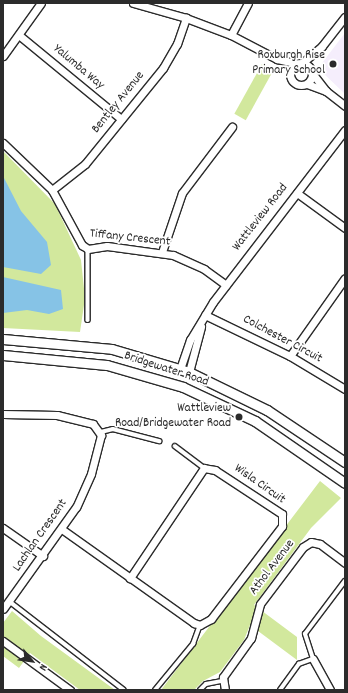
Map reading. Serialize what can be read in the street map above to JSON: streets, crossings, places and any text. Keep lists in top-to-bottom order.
{
  "streets": {
    "street": [
      "Yalumba Way",
      "Bentley Avenue",
      "Wattleview Road",
      "Tiffany Crescent",
      "Colchester Circuit",
      "Bridgewater Road",
      "Wisla Circuit",
      "Lachlan Crescent",
      "Athol Avenue"
    ]
  },
  "crossings": [
    ["Yalumba Way", "Bentley Avenue"],
    ["Bentley Avenue", "Tiffany Crescent"],
    ["Wattleview Road", "Tiffany Crescent"],
    ["Wattleview Road", "Colchester Circuit"],
    ["Wattleview Road", "Bridgewater Road"]
  ],
  "places": ["Roxburgh Rise Primary School", "Wattleview Road/Bridgewater Road"],
  "north": "bottom right"
}
